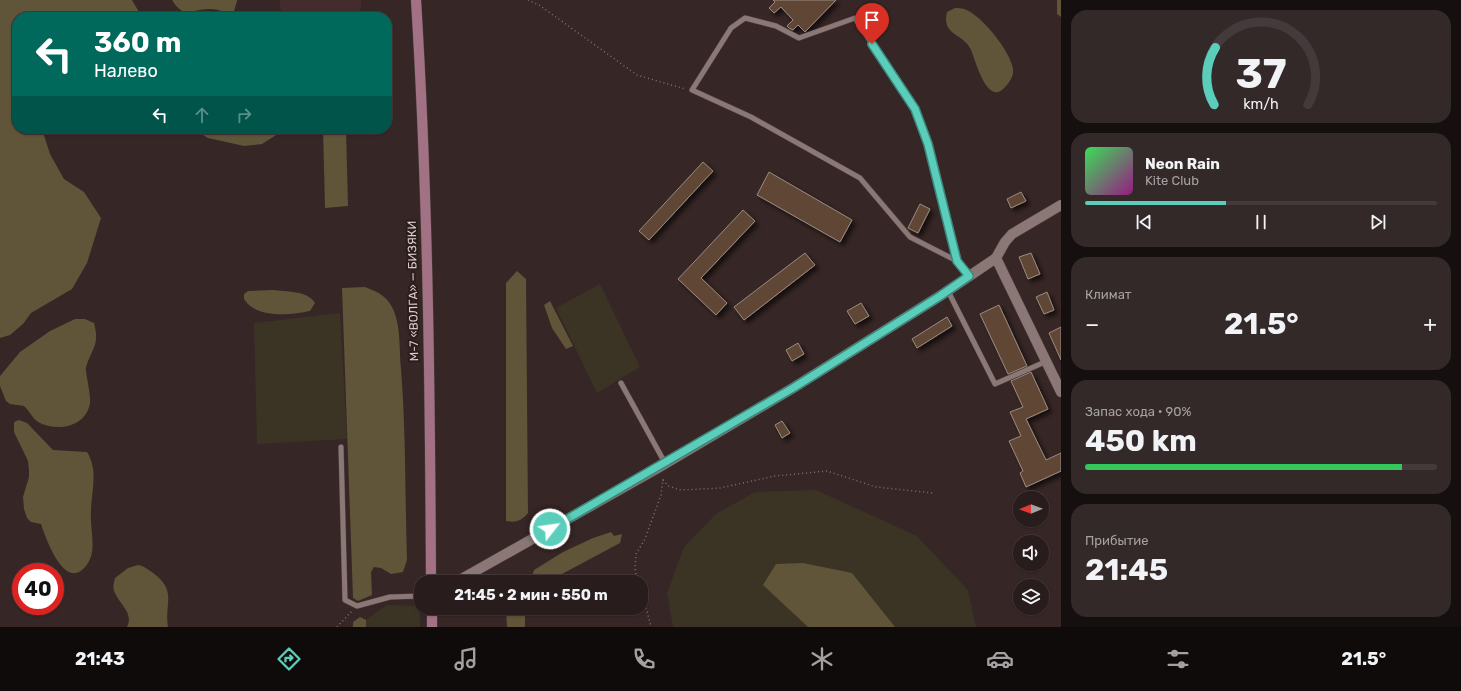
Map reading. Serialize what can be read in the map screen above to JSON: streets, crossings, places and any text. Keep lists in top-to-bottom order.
{
  "streets": {
    "main road": ["М-7 «ВОЛГА» — БИЗЯКИ"]
  },
  "north": "left",
  "page": {
    "turn": ["360 m", "Налево"],
    "song": ["Neon Rain", "Kite Club"],
    "tile": [
      "Климат",
      ["Запас хода · 90%", "450 km"],
      ["Прибытие", "21:45"]
    ],
    "heat": ["−", "21.5°", "+"],
    "limit": "40",
    "trip": "21:45 · 2 мин · 550 m",
    "tabs": ["21:43", "21.5°"],
    "gauge": ["37", "km/h"]
  }
}
